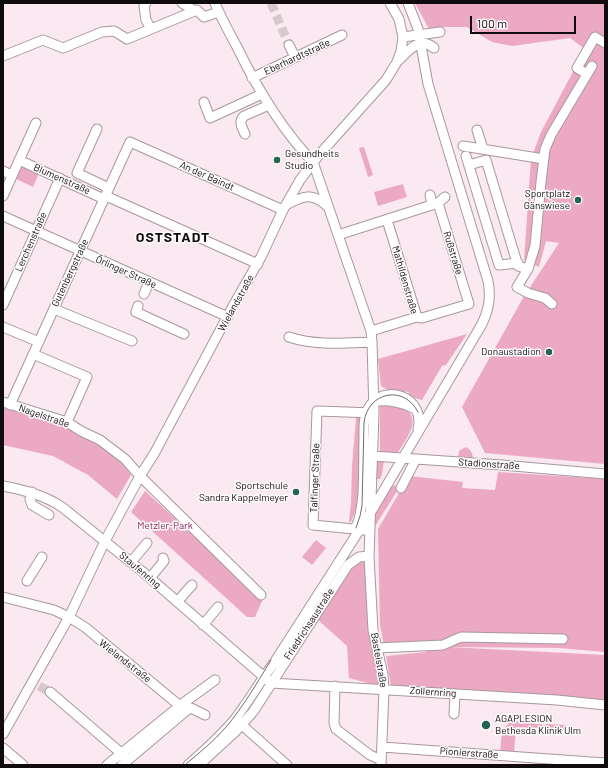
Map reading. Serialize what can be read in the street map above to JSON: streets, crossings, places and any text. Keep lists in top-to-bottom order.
{
  "streets": {
    "street": [
      "Eberhardtstraße",
      "An der Baindt",
      "Blumenstraße",
      "Lerchenstraße",
      "Rußstraße",
      "Örlinger Straße",
      "Gutenbergstraße",
      "Mathildenstraße",
      "Wielandstraße",
      "Nagelstraße",
      "Stadionstraße",
      "Talfinger Straße",
      "Staufenring",
      "Friedrichsaustraße",
      "Basteistraße",
      "Zollernring",
      "Pionierstraße"
    ]
  },
  "crossings": [
    ["Eberhardtstraße", "Wielandstraße"],
    ["An der Baindt", "Gutenbergstraße"],
    ["An der Baindt", "Wielandstraße"],
    ["Blumenstraße", "Lerchenstraße"],
    ["Blumenstraße", "Gutenbergstraße"],
    ["Blumenstraße", "Wielandstraße"],
    ["Lerchenstraße", "Örlinger Straße"],
    ["Rußstraße", "Mathildenstraße"],
    ["Örlinger Straße", "Gutenbergstraße"],
    ["Örlinger Straße", "Wielandstraße"],
    ["Gutenbergstraße", "Nagelstraße"],
    ["Wielandstraße", "Nagelstraße"],
    ["Wielandstraße", "Staufenring"],
    ["Friedrichsaustraße", "Basteistraße"],
    ["Friedrichsaustraße", "Zollernring"],
    ["Basteistraße", "Zollernring"],
    ["Basteistraße", "Pionierstraße"]
  ],
  "districts": ["OSTSTADT"],
  "parks": ["Metzler-Park"],
  "places": [
    "Gesundheits Studio",
    "Sportplatz Gänswiese",
    "Donaustadion",
    "Sportschule Sandra Kappelmeyer",
    "AGAPLESION Bethesda Klinik Ulm"
  ],
  "scale_bar": "100 m"
}
